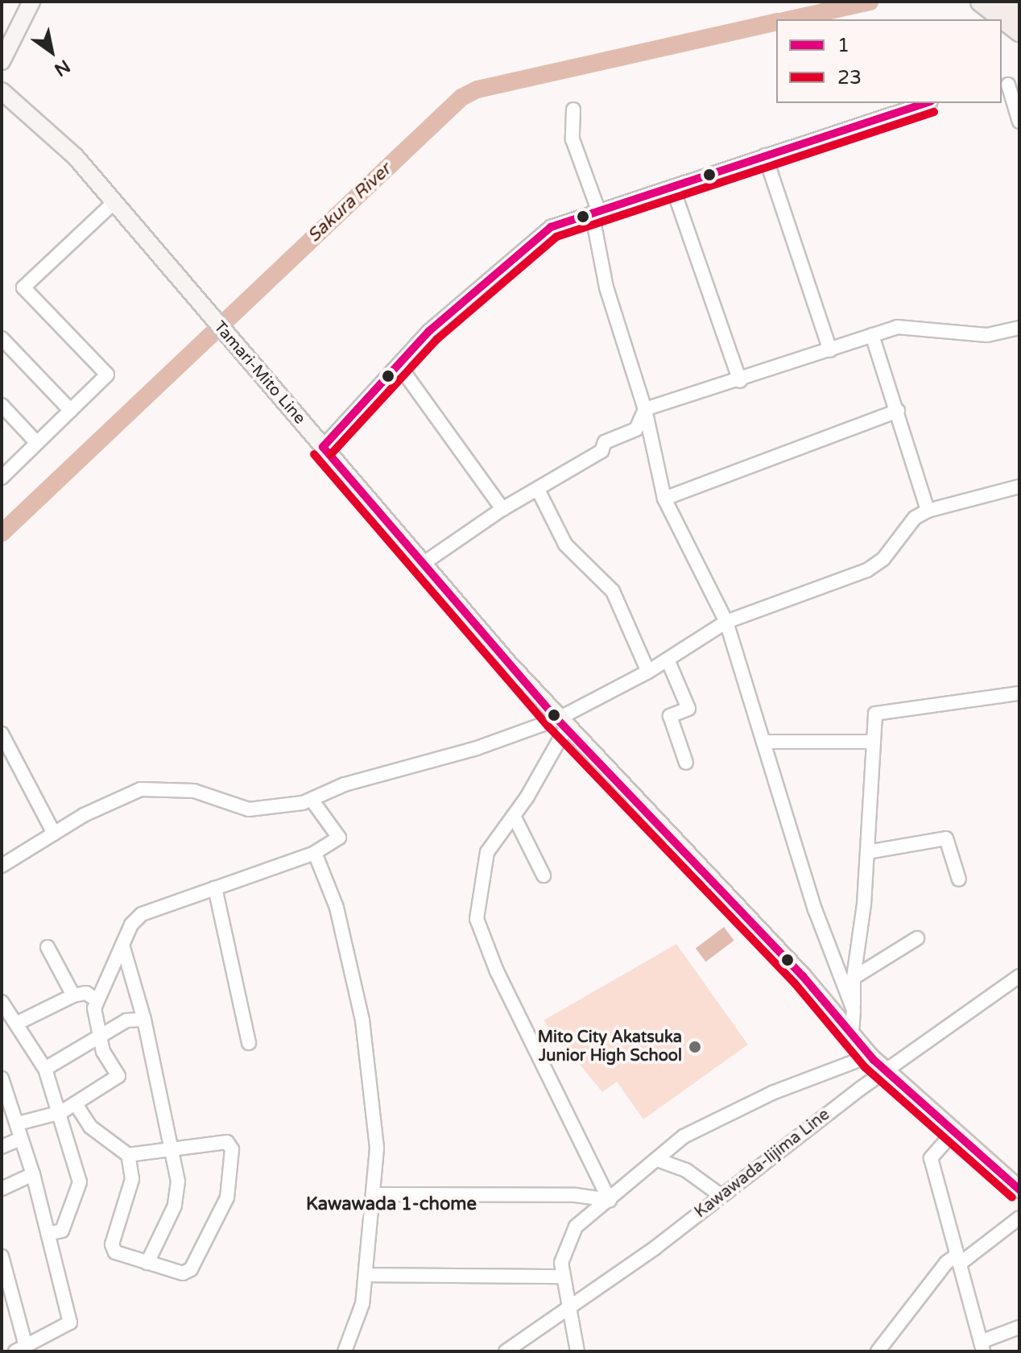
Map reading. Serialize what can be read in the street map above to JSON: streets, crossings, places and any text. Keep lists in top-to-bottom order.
{
  "streets": {
    "main road": ["Tamari-Mito Line"],
    "street": ["Kawawada-Iijima Line"]
  },
  "crossings": [
    ["Tamari-Mito Line", "Kawawada-Iijima Line"]
  ],
  "districts": ["Kawawada 1-chome"],
  "water": ["Sakura River"],
  "places": ["Mito City Akatsuka Junior High School"],
  "lines": ["transit line 1", "transit line 23"],
  "legend": ["1", "23"],
  "north": "bottom right"
}
